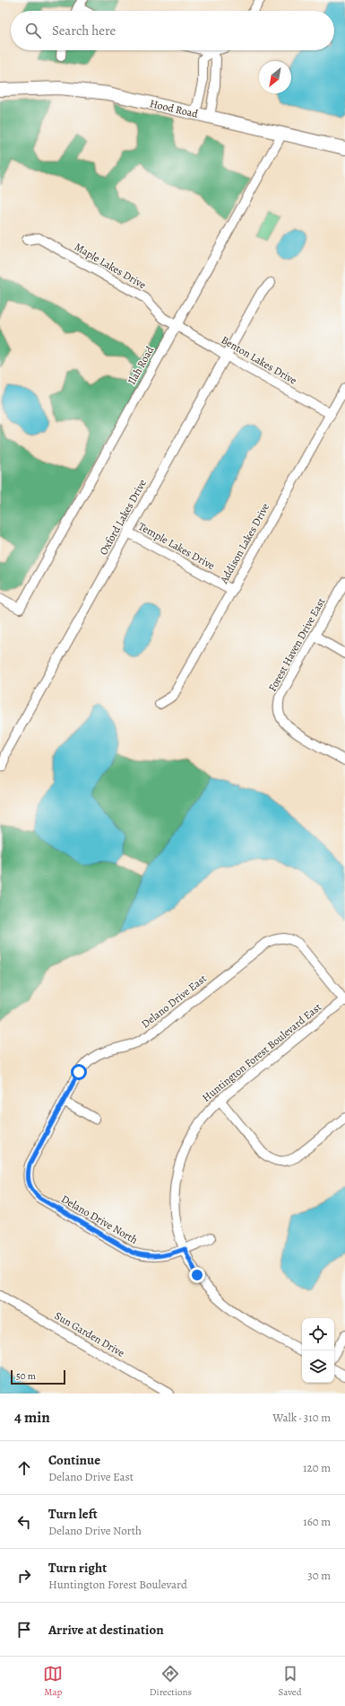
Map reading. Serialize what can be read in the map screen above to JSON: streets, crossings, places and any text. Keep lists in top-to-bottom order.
{
  "streets": {
    "street": [
      "Hood Road",
      "Maple Lakes Drive",
      "Benton Lakes Drive",
      "Ilah Road",
      "Oxford Lakes Drive",
      "Addison Lakes Drive",
      "Temple Lakes Drive",
      "Forest Haven Drive East",
      "Delano Drive East",
      "Huntington Forest Boulevard East",
      "Delano Drive North",
      "Sun Garden Drive"
    ]
  },
  "crossings": [
    ["Hood Road", "Ilah Road"],
    ["Maple Lakes Drive", "Benton Lakes Drive"],
    ["Maple Lakes Drive", "Ilah Road"],
    ["Benton Lakes Drive", "Ilah Road"],
    ["Benton Lakes Drive", "Oxford Lakes Drive"],
    ["Benton Lakes Drive", "Addison Lakes Drive"],
    ["Oxford Lakes Drive", "Temple Lakes Drive"],
    ["Addison Lakes Drive", "Temple Lakes Drive"],
    ["Delano Drive East", "Huntington Forest Boulevard East"],
    ["Delano Drive East", "Delano Drive North"],
    ["Huntington Forest Boulevard East", "Delano Drive North"]
  ],
  "scale_bar": "50 m",
  "north": "bottom left",
  "page": {
    "search": "Search here",
    "scale": "50 m",
    "heading": ["4 min", "Walk · 310 m"],
    "list": [
      ["Continue", "Delano Drive East", "120 m"],
      ["Turn left", "Delano Drive North", "160 m"],
      ["Turn right", "Huntington Forest Boulevard", "30 m"],
      "Arrive at destination"
    ],
    "nav": ["Map", "Directions", "Saved"]
  }
}
